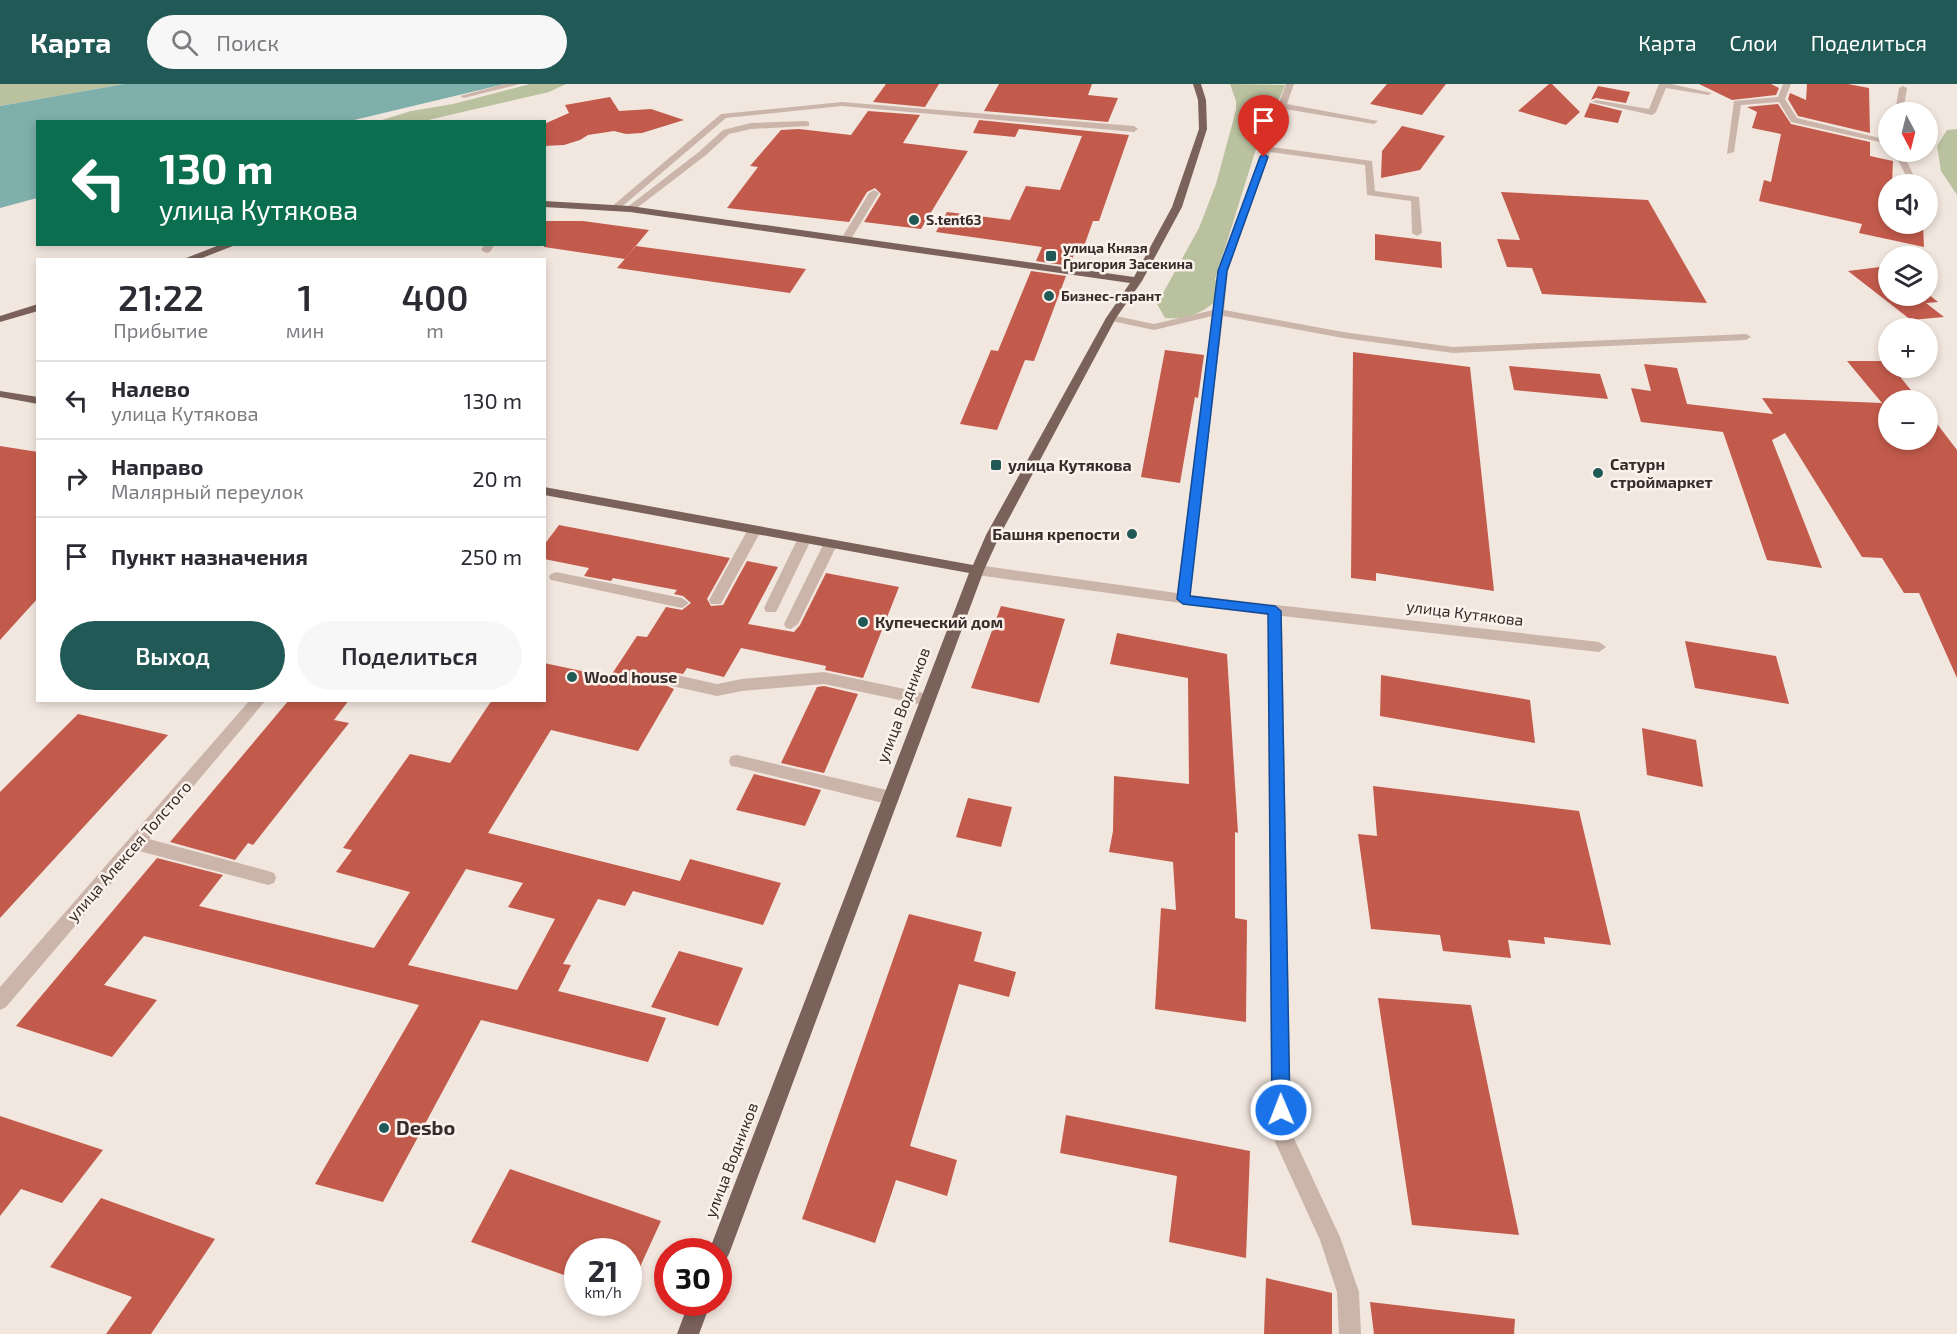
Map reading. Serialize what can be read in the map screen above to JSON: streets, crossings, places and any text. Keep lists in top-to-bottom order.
{
  "streets": {
    "main road": ["улица Кутякова", "улица Водников"],
    "street": ["улица Алексея Толстого"]
  },
  "crossings": [
    ["улица Кутякова", "улица Водников"]
  ],
  "places": {
    "other": [
      "S.tent63",
      "Бизнес-гарант",
      "Сатурн строймаркет",
      "Башня крепости",
      "Купеческий дом",
      "Wood house",
      "Desbo"
    ],
    "transit": ["улица Князя Григория Засекина", "улица Кутякова"]
  },
  "north": "bottom",
  "page": {
    "header": "Карта",
    "search": "Поиск",
    "nav": ["Карта", "Слои", "Поделиться"],
    "map_buttons": ["+", "−"],
    "turn": ["130 m", "улица Кутякова"],
    "eta": [
      "21:22",
      "Прибытие",
      "1",
      "мин",
      "400",
      "m"
    ],
    "list": [
      {
        "name": "Налево",
        "note": "улица Кутякова",
        "value": "130 m"
      },
      {
        "name": "Направо",
        "note": "Малярный переулок",
        "value": "20 m"
      },
      {
        "name": "Пункт назначения",
        "value": "250 m"
      }
    ],
    "buttons": ["Выход", "Поделиться"],
    "speed": "21 km/h",
    "limit": "30"
  }
}
